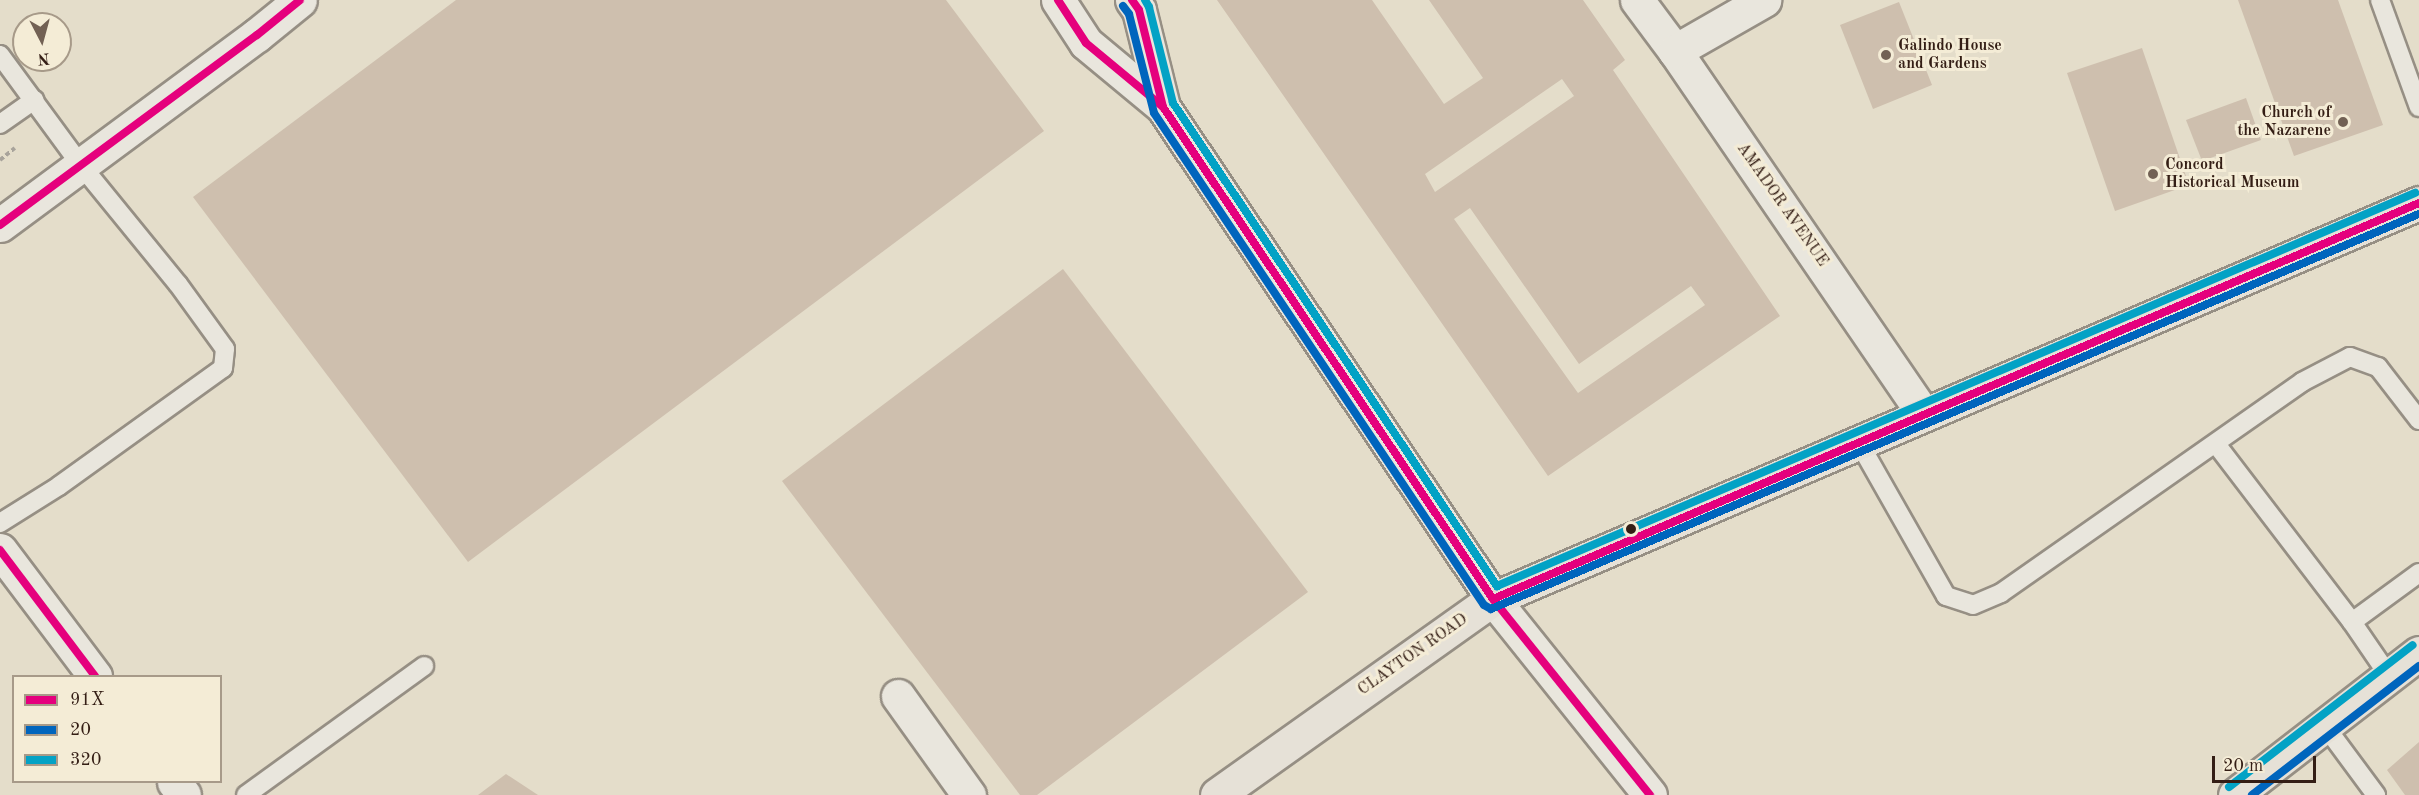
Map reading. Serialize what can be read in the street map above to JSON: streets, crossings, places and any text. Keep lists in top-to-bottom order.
{
  "streets": {
    "main road": ["CLAYTON ROAD"],
    "street": ["AMADOR AVENUE"]
  },
  "crossings": [
    ["AMADOR AVENUE", "CLAYTON ROAD"]
  ],
  "places": ["Galindo House and Gardens", "Church of the Nazarene", "Concord Historical Museum"],
  "lines": ["transit line 91X", "transit line 320", "transit line 20"],
  "legend": ["91X", "20", "320"],
  "scale_bar": "20 m",
  "north": "bottom"
}
